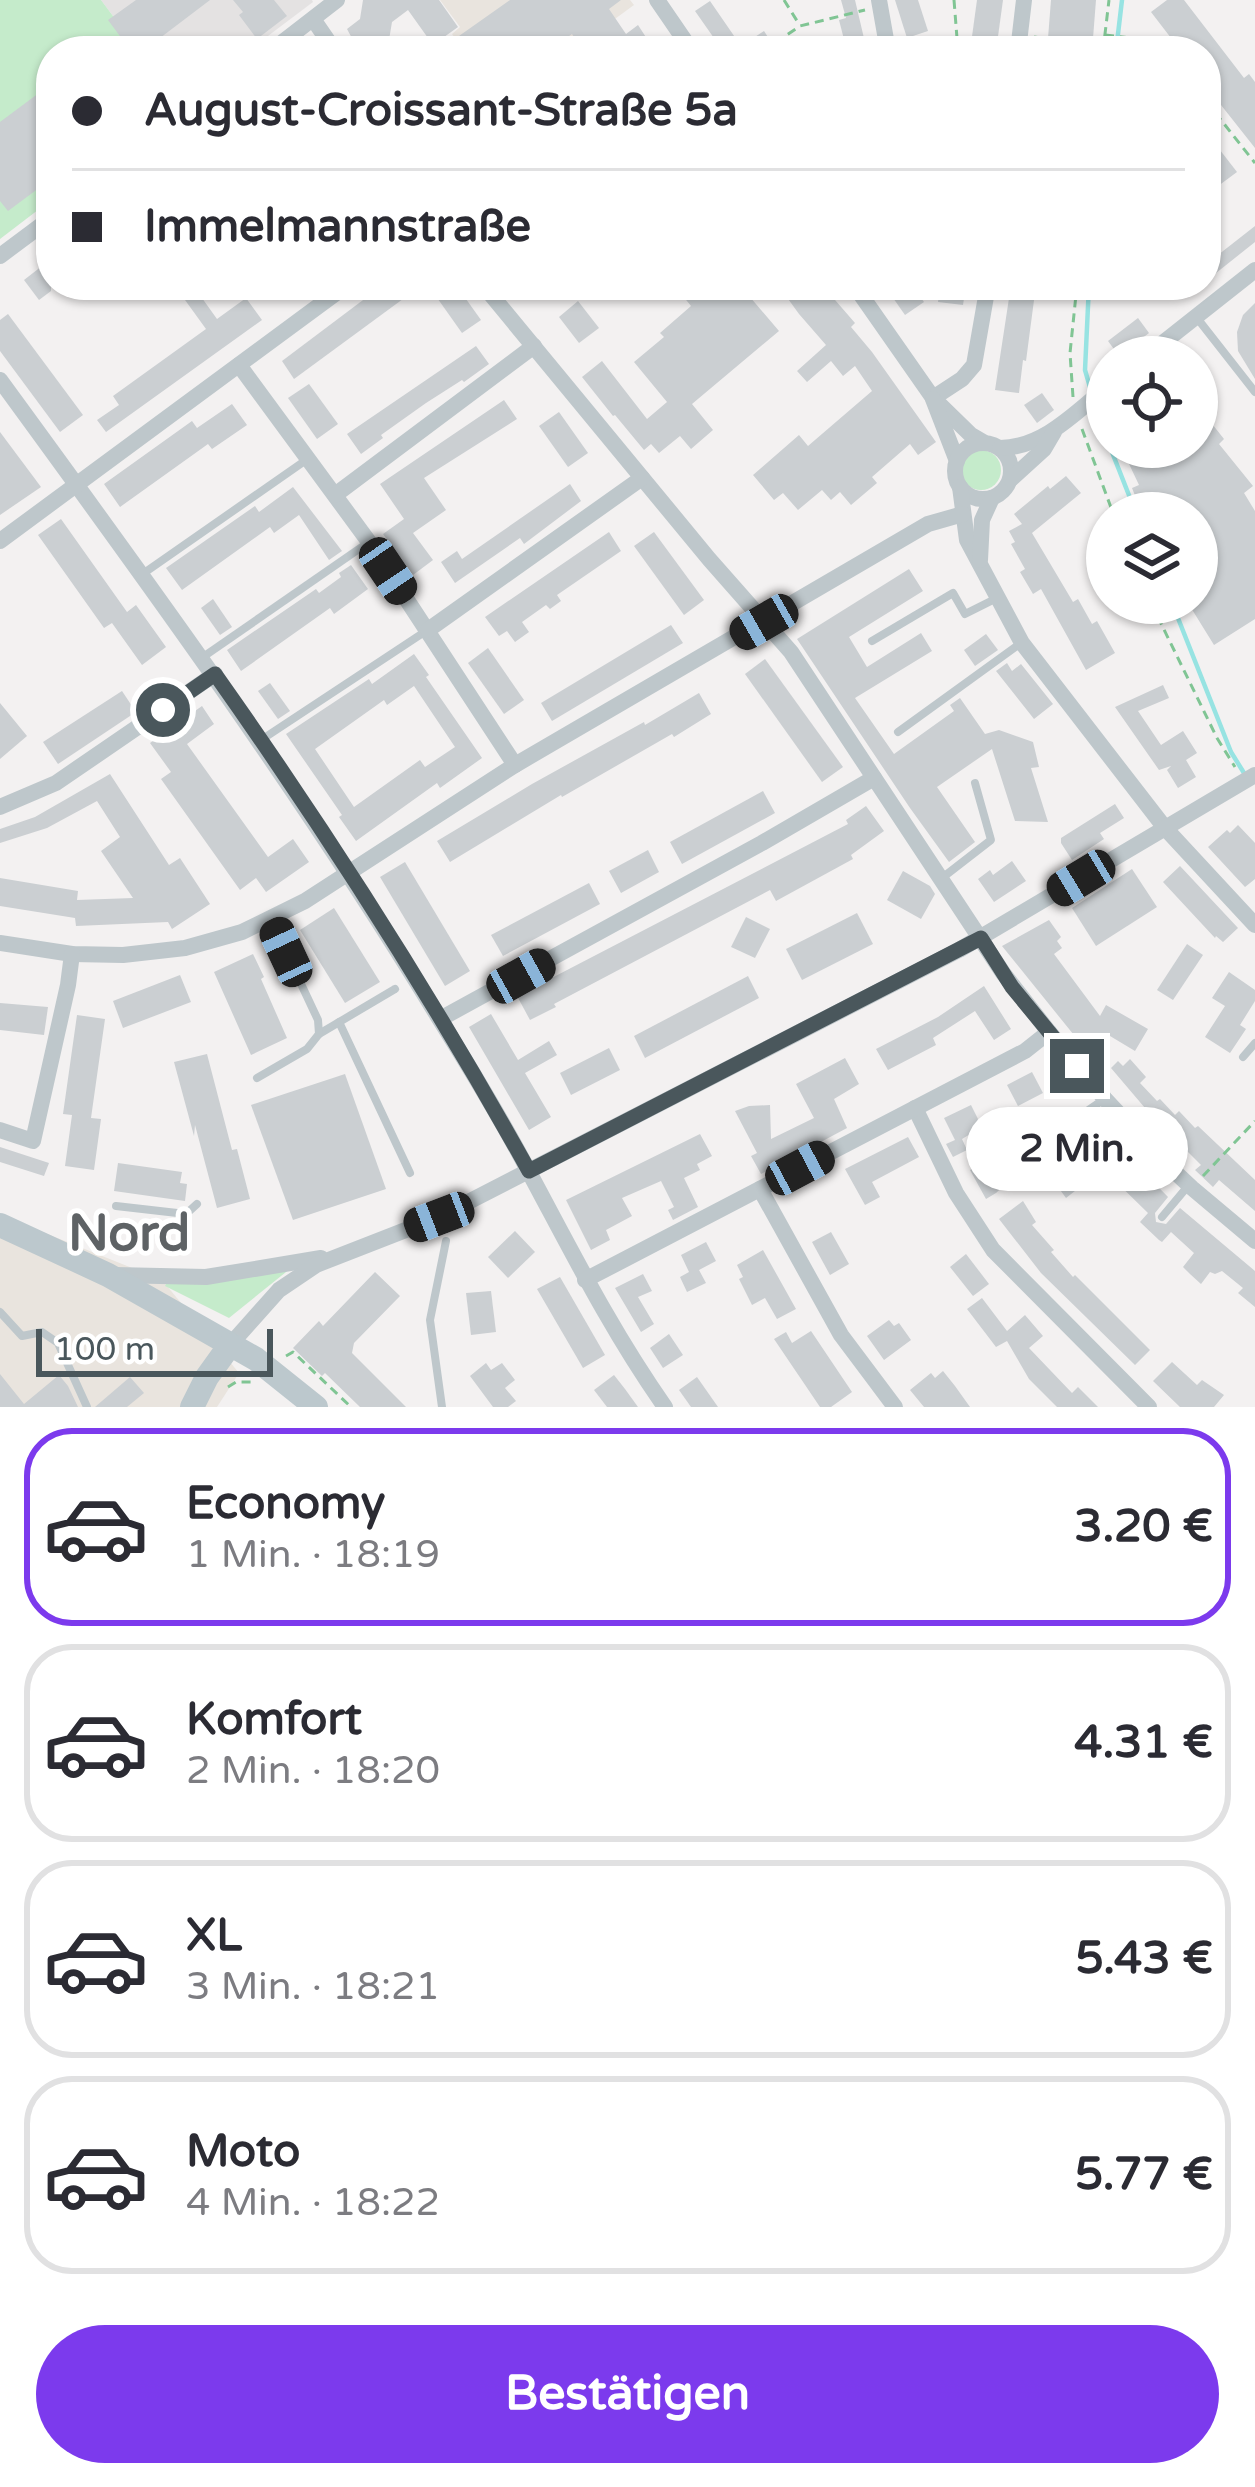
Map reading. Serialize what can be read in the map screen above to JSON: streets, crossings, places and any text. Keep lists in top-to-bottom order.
{
  "districts": ["Nord"],
  "scale_bar": "100 m",
  "page": {
    "banner": ["August-Croissant-Straße 5a", "Immelmannstraße"],
    "bubble": "2 Min.",
    "scale": "100 m",
    "list": [
      {
        "name": "Economy",
        "note": "1 Min. · 18:19",
        "value": "3.20 €"
      },
      {
        "name": "Komfort",
        "note": "2 Min. · 18:20",
        "value": "4.31 €"
      },
      {
        "name": "XL",
        "note": "3 Min. · 18:21",
        "value": "5.43 €"
      },
      {
        "name": "Moto",
        "note": "4 Min. · 18:22",
        "value": "5.77 €"
      }
    ],
    "buttons": "Bestätigen"
  }
}
